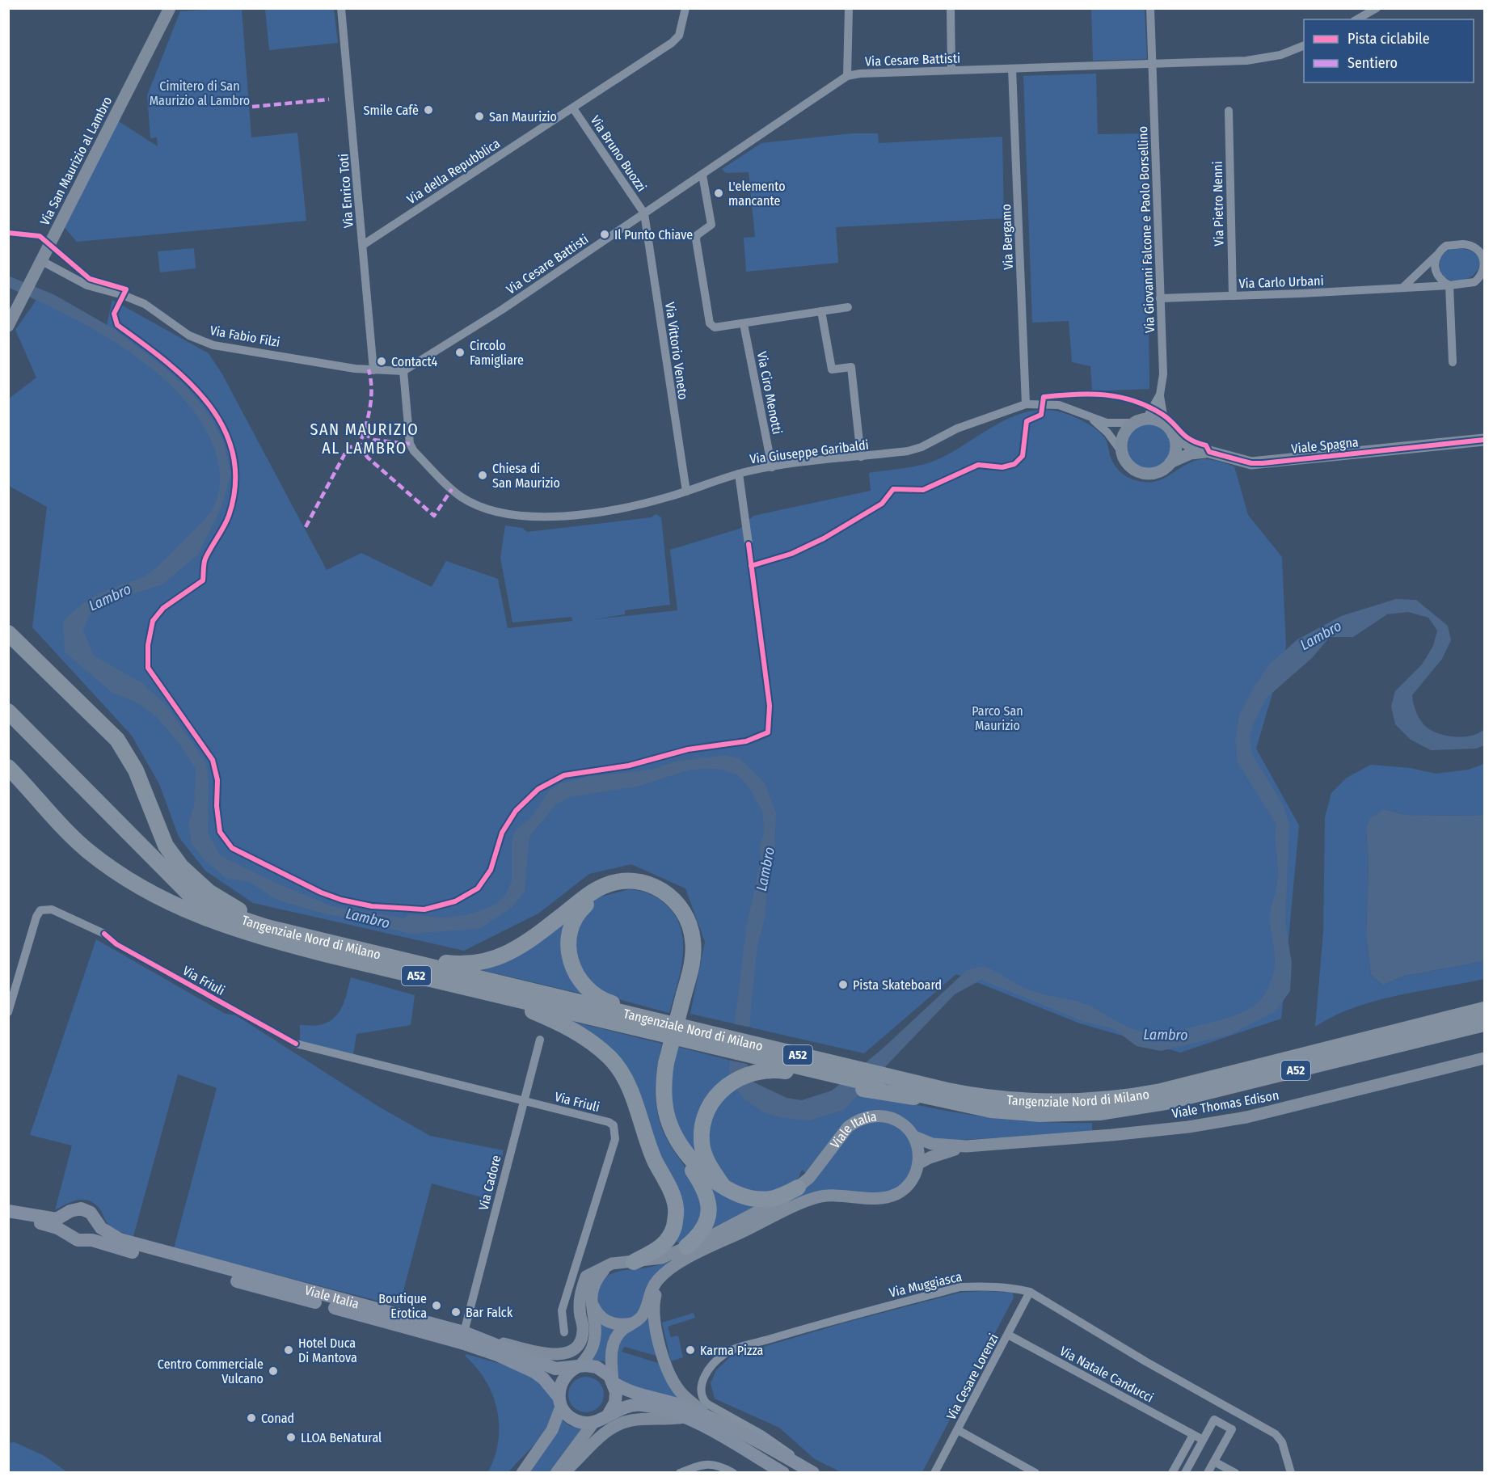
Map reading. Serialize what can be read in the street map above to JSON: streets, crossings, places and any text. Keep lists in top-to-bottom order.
{
  "streets": {
    "highway": ["Tangenziale Nord di Milano", "A52"],
    "main road": [
      "Via San Maurizio al Lambro",
      "Viale Spagna",
      "Viale Thomas Edison",
      "Viale Italia"
    ],
    "street": [
      "Via Cesare Battisti",
      "Via Bruno Buozzi",
      "Via della Repubblica",
      "Via Enrico Toti",
      "Via Pietro Nenni",
      "Via Giovanni Falcone e Paolo Borsellino",
      "Via Bergamo",
      "Via Carlo Urbani",
      "Via Fabio Filzi",
      "Via Vittorio Veneto",
      "Via Ciro Menotti",
      "Via Giuseppe Garibaldi",
      "Via Friuli",
      "Via Cadore",
      "Via Muggiasca",
      "Via Natale Canducci",
      "Via Cesare Lorenzi"
    ]
  },
  "crossings": [
    ["Via Cesare Battisti", "Via Bruno Buozzi"],
    ["Via Cesare Battisti", "Via Giovanni Falcone e Paolo Borsellino"],
    ["Via Cesare Battisti", "Via Bergamo"],
    ["Via Cesare Battisti", "Via Fabio Filzi"],
    ["Via Cesare Battisti", "Via Vittorio Veneto"],
    ["Via Cesare Battisti", "Via Giuseppe Garibaldi"],
    ["Via Bruno Buozzi", "Via della Repubblica"],
    ["Via Bruno Buozzi", "Via Vittorio Veneto"],
    ["Via San Maurizio al Lambro", "Via Fabio Filzi"],
    ["Via della Repubblica", "Via Enrico Toti"],
    ["Via Enrico Toti", "Via Fabio Filzi"],
    ["Via Pietro Nenni", "Via Carlo Urbani"],
    ["Via Giovanni Falcone e Paolo Borsellino", "Via Carlo Urbani"],
    ["Via Giovanni Falcone e Paolo Borsellino", "Viale Spagna"],
    ["Via Giovanni Falcone e Paolo Borsellino", "Via Giuseppe Garibaldi"],
    ["Via Bergamo", "Via Giuseppe Garibaldi"],
    ["Via Fabio Filzi", "Via Giuseppe Garibaldi"],
    ["Via Vittorio Veneto", "Via Giuseppe Garibaldi"],
    ["Via Ciro Menotti", "Via Giuseppe Garibaldi"],
    ["Viale Spagna", "Via Giuseppe Garibaldi"],
    ["Via Friuli", "Via Cadore"],
    ["Viale Thomas Edison", "Viale Italia"],
    ["Viale Italia", "Via Cadore"],
    ["Viale Italia", "Via Muggiasca"],
    ["Via Muggiasca", "Via Cesare Lorenzi"],
    ["Via Natale Canducci", "Via Cesare Lorenzi"]
  ],
  "districts": ["SAN MAURIZIO AL LAMBRO"],
  "water": ["Lambro"],
  "parks": ["Cimitero di San Maurizio al Lambro", "Parco San Maurizio"],
  "places": [
    "Smile Cafè",
    "San Maurizio",
    "L'elemento mancante",
    "Il Punto Chiave",
    "Circolo Famigliare",
    "Contact4",
    "Chiesa di San Maurizio",
    "Pista Skateboard",
    "Boutique Erotica",
    "Bar Falck",
    "Hotel Duca Di Mantova",
    "Karma Pizza",
    "Centro Commerciale Vulcano",
    "Conad",
    "LLOA BeNatural"
  ],
  "legend": ["Pista ciclabile", "Sentiero"]
}
